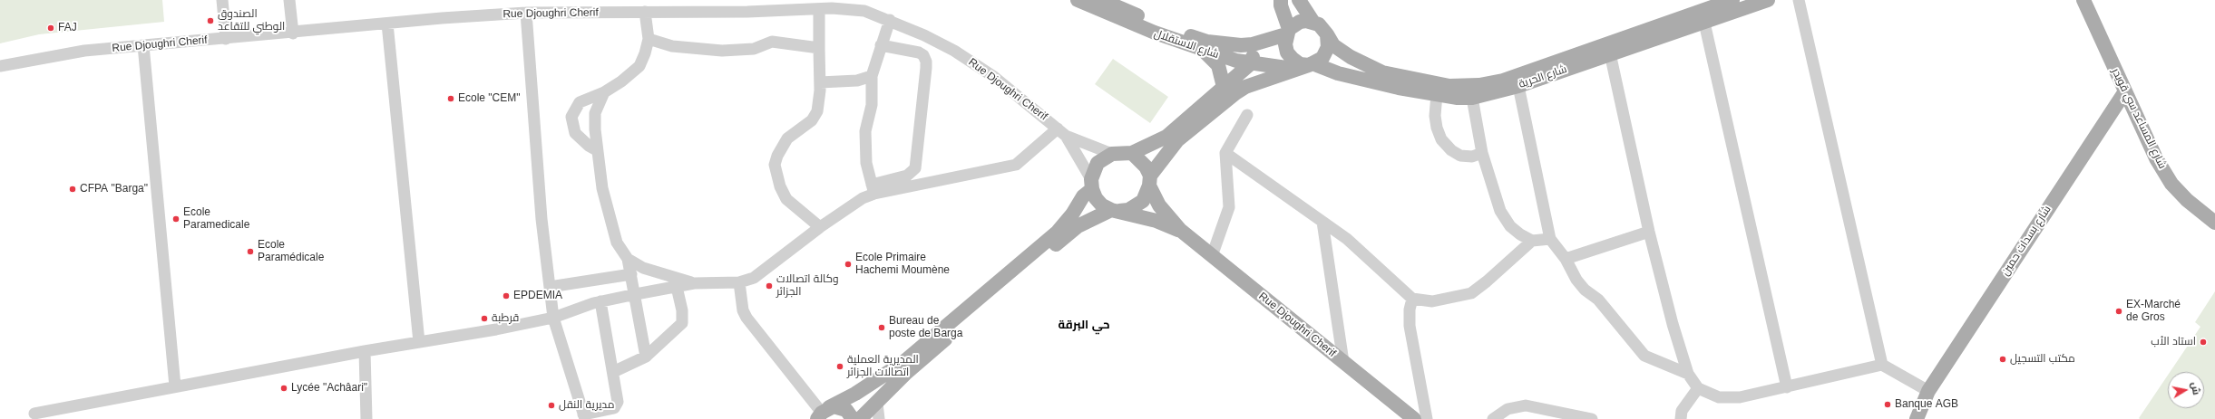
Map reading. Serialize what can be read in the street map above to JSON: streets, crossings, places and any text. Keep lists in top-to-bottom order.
{
  "streets": {
    "main road": [
      "Rue Djoughri Cherif",
      "شارع الاستقلال",
      "شارع الحرية",
      "شارع المساعد سي قويدر",
      "شارع بسدات حمين"
    ]
  },
  "crossings": [
    ["شارع الاستقلال", "شارع الحرية"],
    ["شارع المساعد سي قويدر", "شارع بسدات حمين"]
  ],
  "districts": ["حي البرقة"],
  "places": [
    "الصندوق الوطني للتقاعد",
    "FAJ",
    "Ecole \"CEM\"",
    "CFPA \"Barga\"",
    "Ecole Paramedicale",
    "Ecole Paramédicale",
    "Ecole Primaire Hachemi Moumène",
    "وكالة اتصالات الجزائر",
    "EPDEMIA",
    "EX-Marché de Gros",
    "قرطبة",
    "Bureau de poste de Barga",
    "استاد الأب",
    "مكتب التسجيل",
    "المديرية العملية اتصالات الجزائر",
    "Lycée \"Achâari\"",
    "Banque AGB",
    "مديرية النقل"
  ],
  "north": "right"
}
